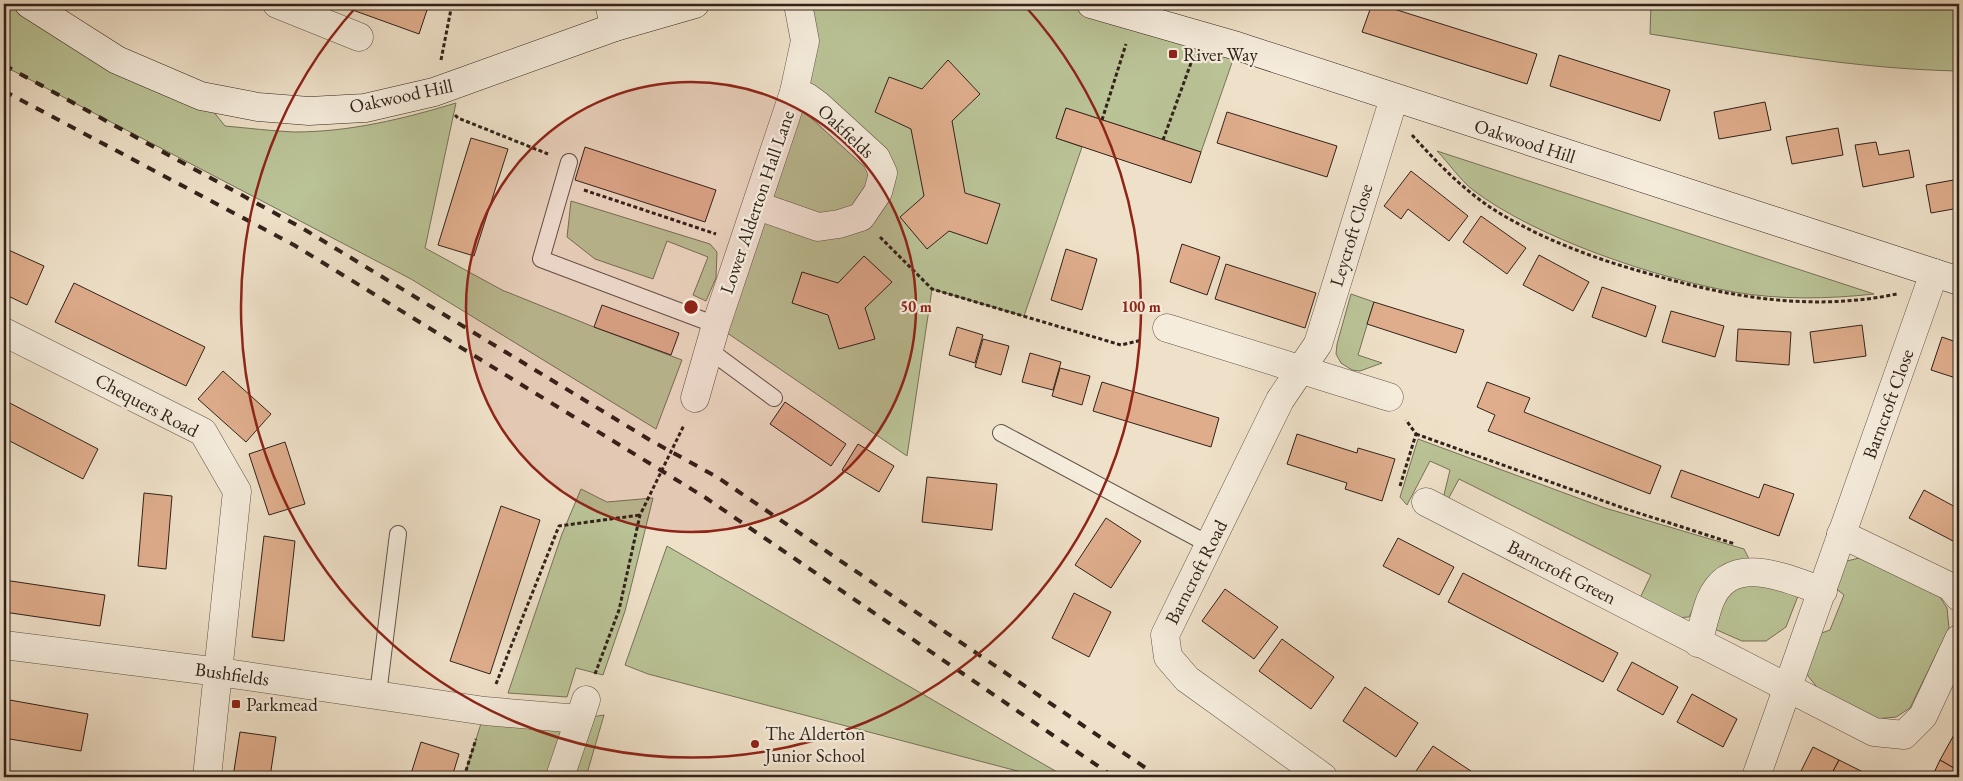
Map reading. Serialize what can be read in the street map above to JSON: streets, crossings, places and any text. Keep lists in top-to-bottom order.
{
  "streets": {
    "street": [
      "Oakwood Hill",
      "Oakfields",
      "Lower Alderton Hall Lane",
      "Leycroft Close",
      "Barncroft Close",
      "Chequers Road",
      "Barncroft Road",
      "Barncroft Green",
      "Bushfields"
    ]
  },
  "crossings": [
    ["Oakwood Hill", "Leycroft Close"],
    ["Oakwood Hill", "Barncroft Close"],
    ["Oakfields", "Lower Alderton Hall Lane"],
    ["Leycroft Close", "Barncroft Road"],
    ["Barncroft Close", "Barncroft Green"],
    ["Chequers Road", "Bushfields"]
  ],
  "places": {
    "transit": ["River Way", "Parkmead"],
    "other": ["The Alderton Junior School"]
  },
  "rings": ["50 m", "100 m"]
}
